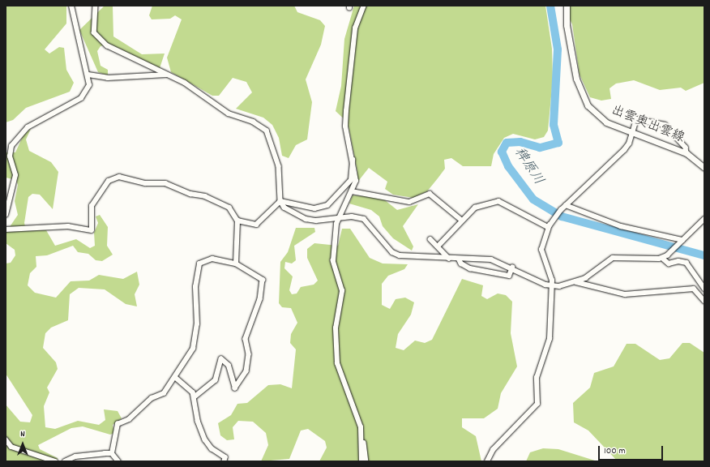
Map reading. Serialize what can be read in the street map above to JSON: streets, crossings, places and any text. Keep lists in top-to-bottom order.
{
  "streets": {
    "main road": ["出雲奥出雲線"]
  },
  "water": ["稗原川"],
  "scale_bar": "100 m",
  "north": "top"
}
